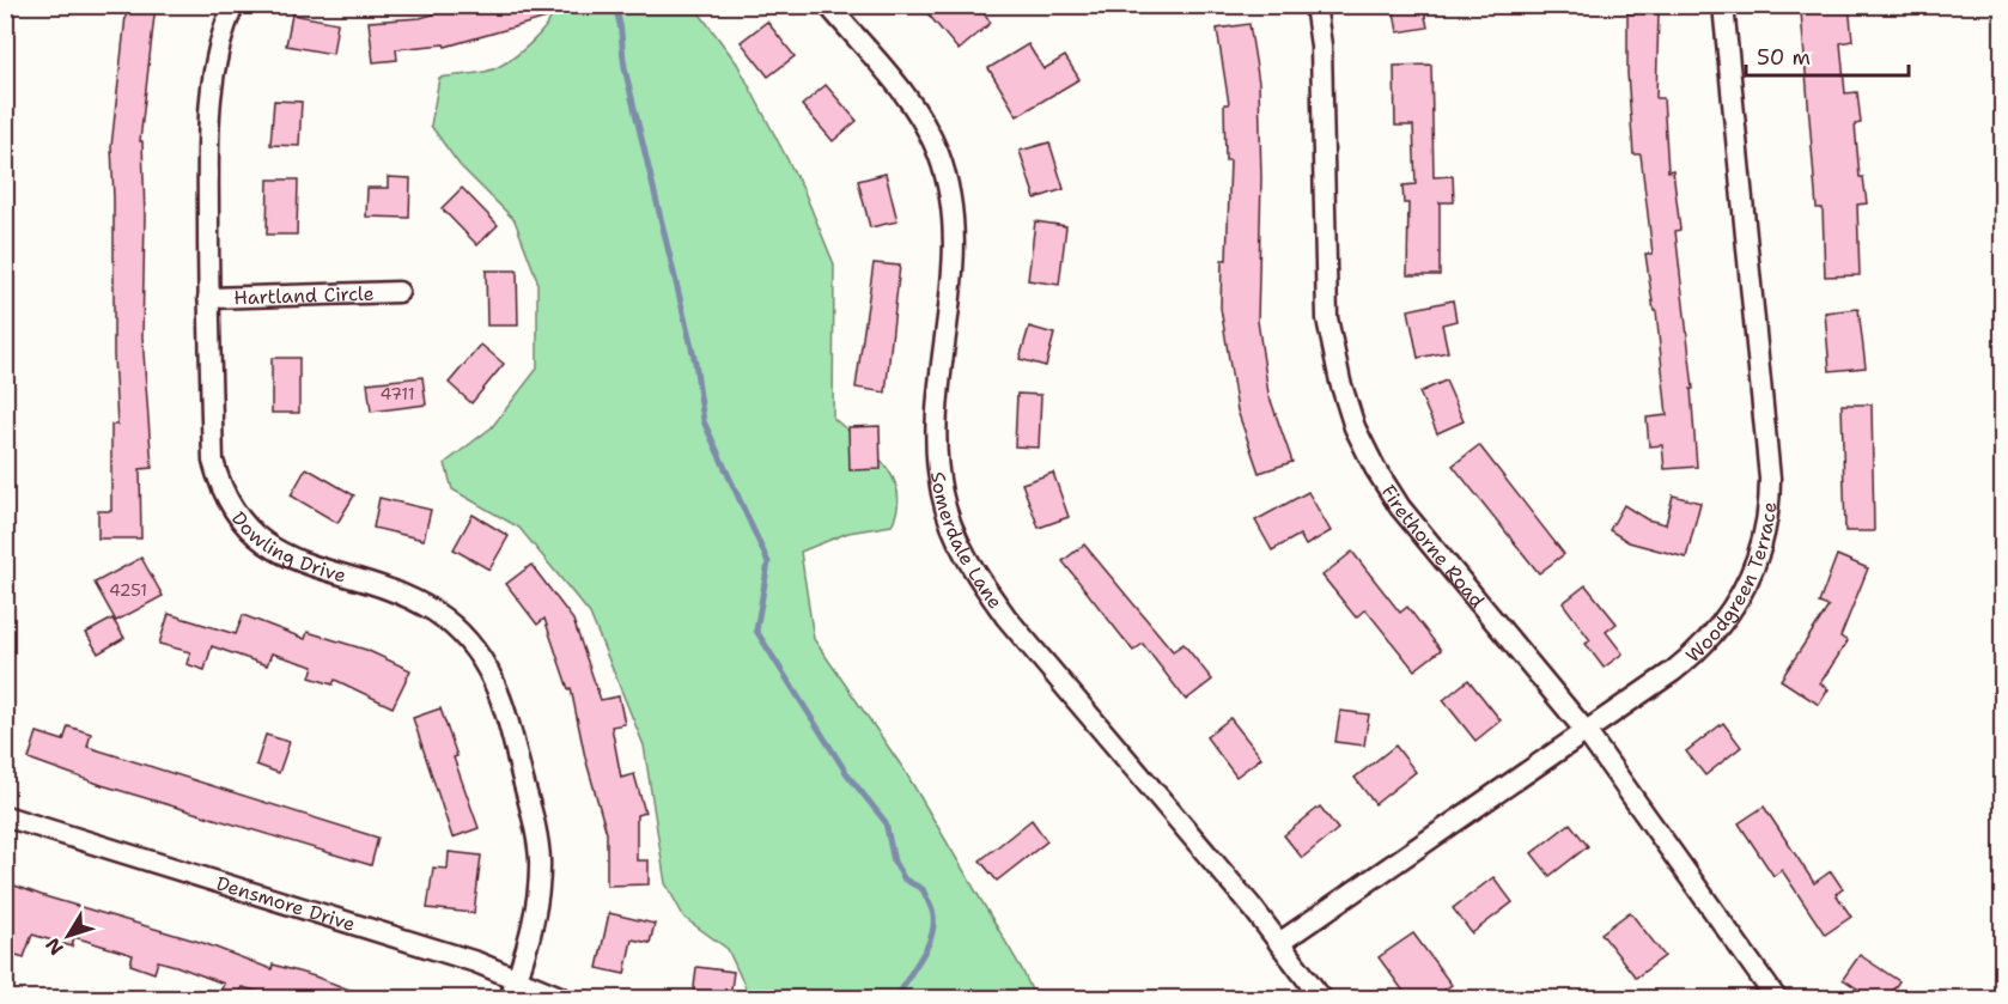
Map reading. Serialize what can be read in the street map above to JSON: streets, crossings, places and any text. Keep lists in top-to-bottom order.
{
  "streets": {
    "street": [
      "Hartland Circle",
      "Somerdale Lane",
      "Dowling Drive",
      "Firethorne Road",
      "Woodgreen Terrace",
      "Densmore Drive"
    ]
  },
  "crossings": [
    ["Hartland Circle", "Dowling Drive"],
    ["Somerdale Lane", "Woodgreen Terrace"],
    ["Dowling Drive", "Densmore Drive"],
    ["Firethorne Road", "Woodgreen Terrace"]
  ],
  "house_numbers": ["4711", "4251"],
  "scale_bar": "50 m",
  "north": "bottom left"
}
